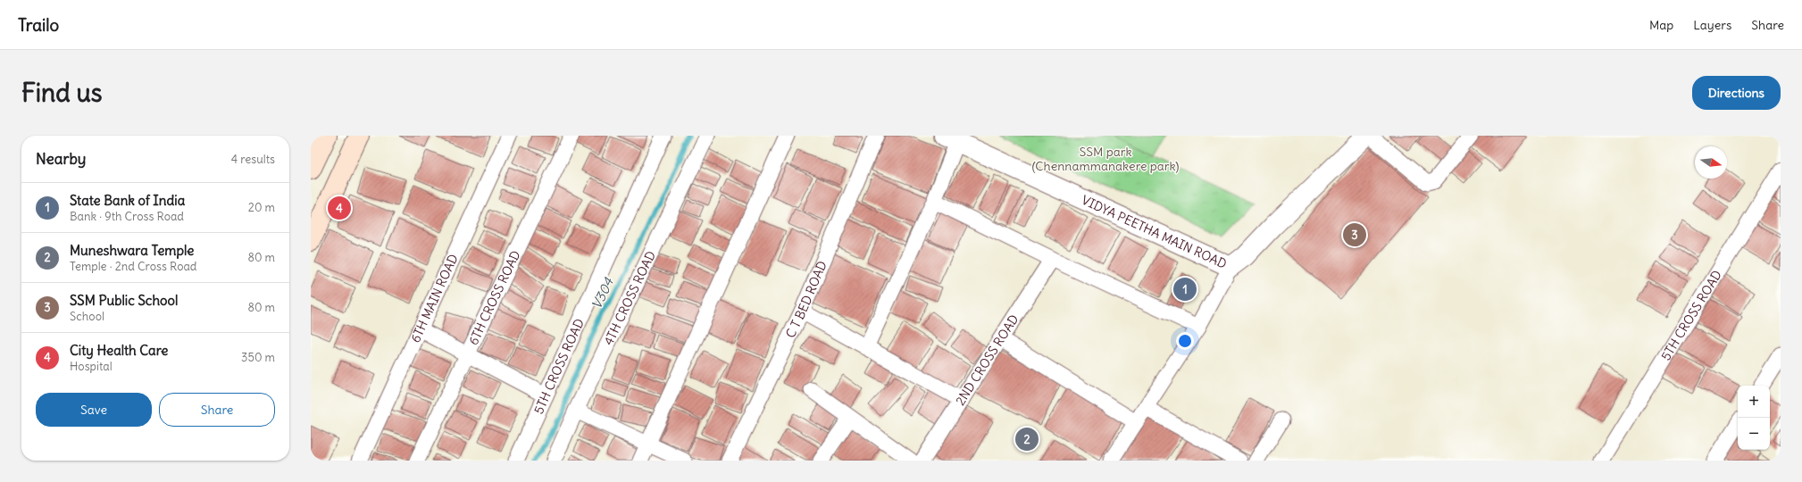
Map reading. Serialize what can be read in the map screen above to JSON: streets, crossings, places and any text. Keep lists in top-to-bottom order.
{
  "streets": {
    "street": [
      "VIDYA PEETHA MAIN ROAD",
      "6TH MAIN ROAD",
      "6TH CROSS ROAD",
      "4TH CROSS ROAD",
      "C T BED ROAD",
      "5TH CROSS ROAD",
      "2ND CROSS ROAD"
    ]
  },
  "water": ["V304"],
  "parks": ["SSM park (Chennammanakere park)"],
  "north": "right",
  "page": {
    "header": "Trailo",
    "nav": ["Map", "Layers", "Share"],
    "buttons": [
      "Directions",
      ["Save", "Share"]
    ],
    "title": "Find us",
    "heading": ["Nearby", "4 results"],
    "list": [
      {
        "mark": "1",
        "name": "State Bank of India",
        "note": "Bank · 9th Cross Road",
        "value": "20 m"
      },
      {
        "mark": "2",
        "name": "Muneshwara Temple",
        "note": "Temple · 2nd Cross Road",
        "value": "80 m"
      },
      {
        "mark": "3",
        "name": "SSM Public School",
        "note": "School",
        "value": "80 m"
      },
      {
        "mark": "4",
        "name": "City Health Care",
        "note": "Hospital",
        "value": "350 m"
      }
    ],
    "pins": [
      "4",
      "3",
      "1",
      "2"
    ],
    "map_buttons": ["+", "−"]
  }
}
